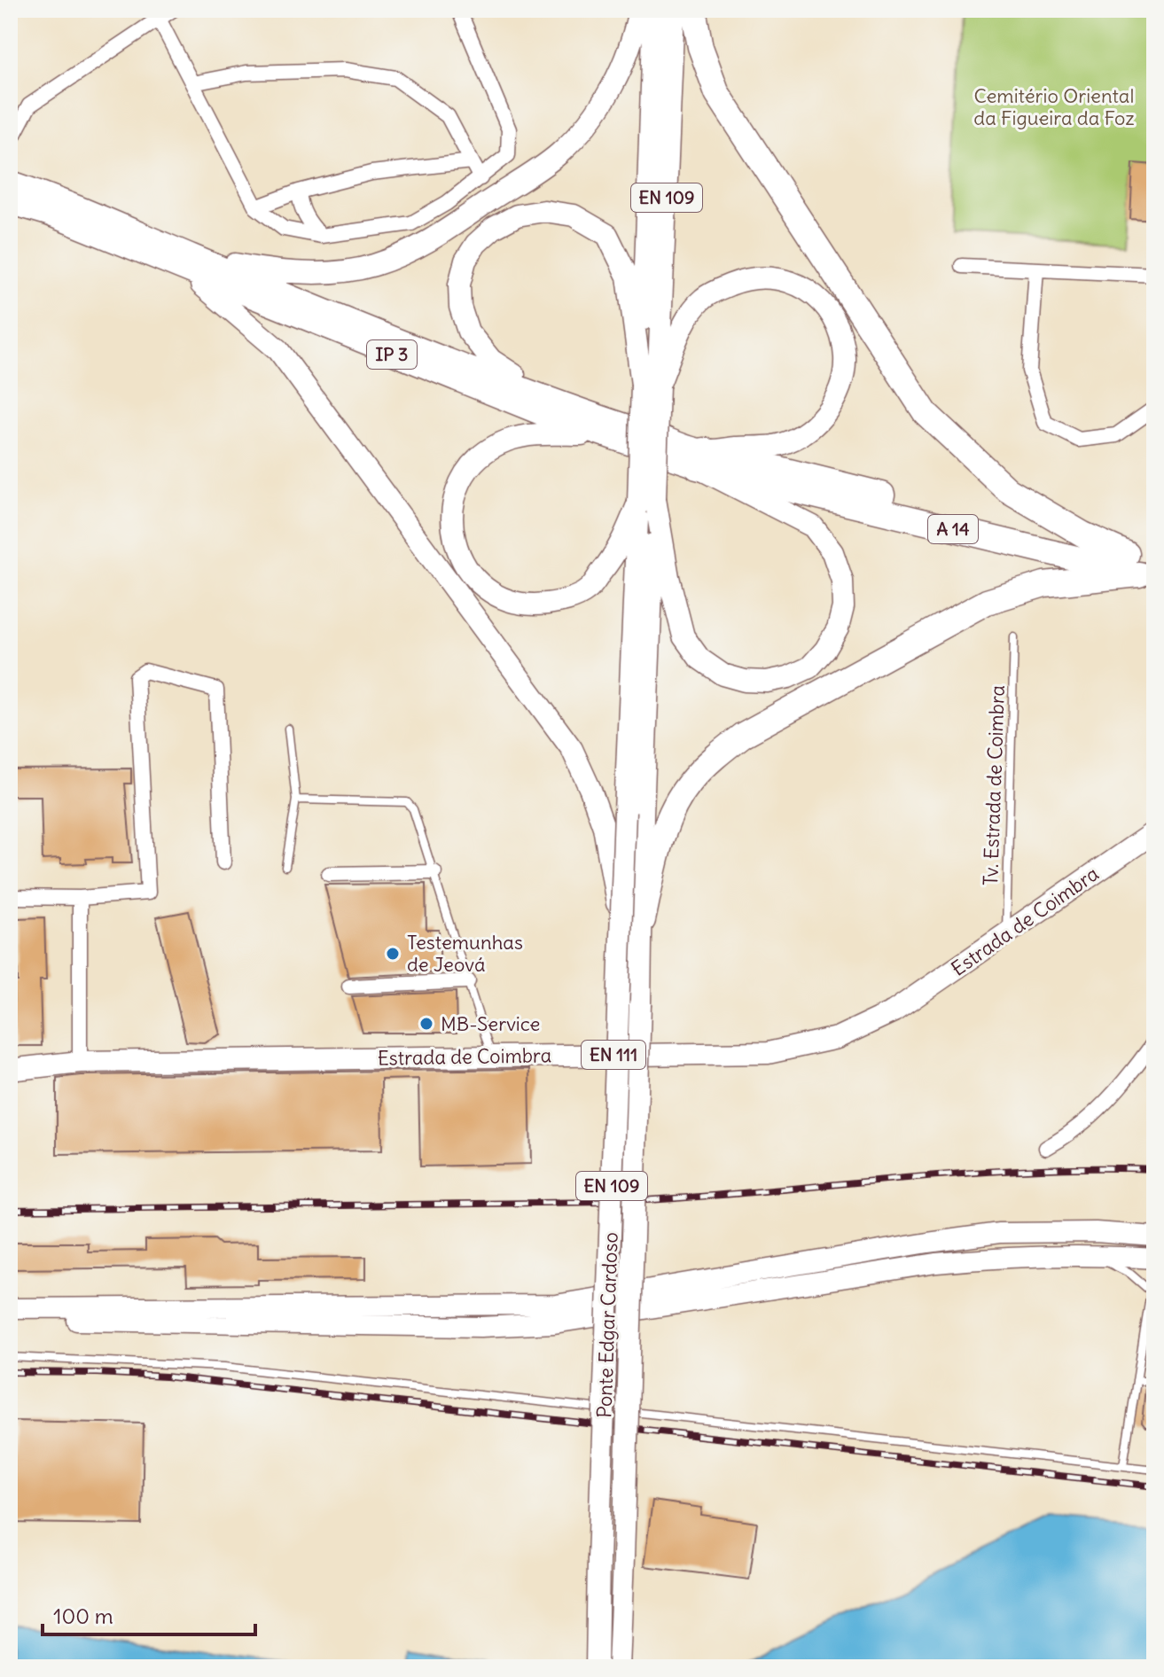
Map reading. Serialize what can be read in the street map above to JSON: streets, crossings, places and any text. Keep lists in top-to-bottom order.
{
  "streets": {
    "highway": ["A 14"],
    "main road": [
      "EN 109",
      "IP 3",
      "Estrada de Coimbra",
      "EN 111",
      "Ponte Edgar Cardoso"
    ],
    "lane": ["Tv. Estrada de Coimbra"]
  },
  "crossings": [
    ["EN 109", "Ponte Edgar Cardoso"],
    ["IP 3", "A 14"],
    ["Tv. Estrada de Coimbra", "Estrada de Coimbra"]
  ],
  "parks": ["Cemitério Oriental da Figueira da Foz"],
  "places": ["Testemunhas de Jeová", "MB-Service"],
  "scale_bar": "100 m"
}
